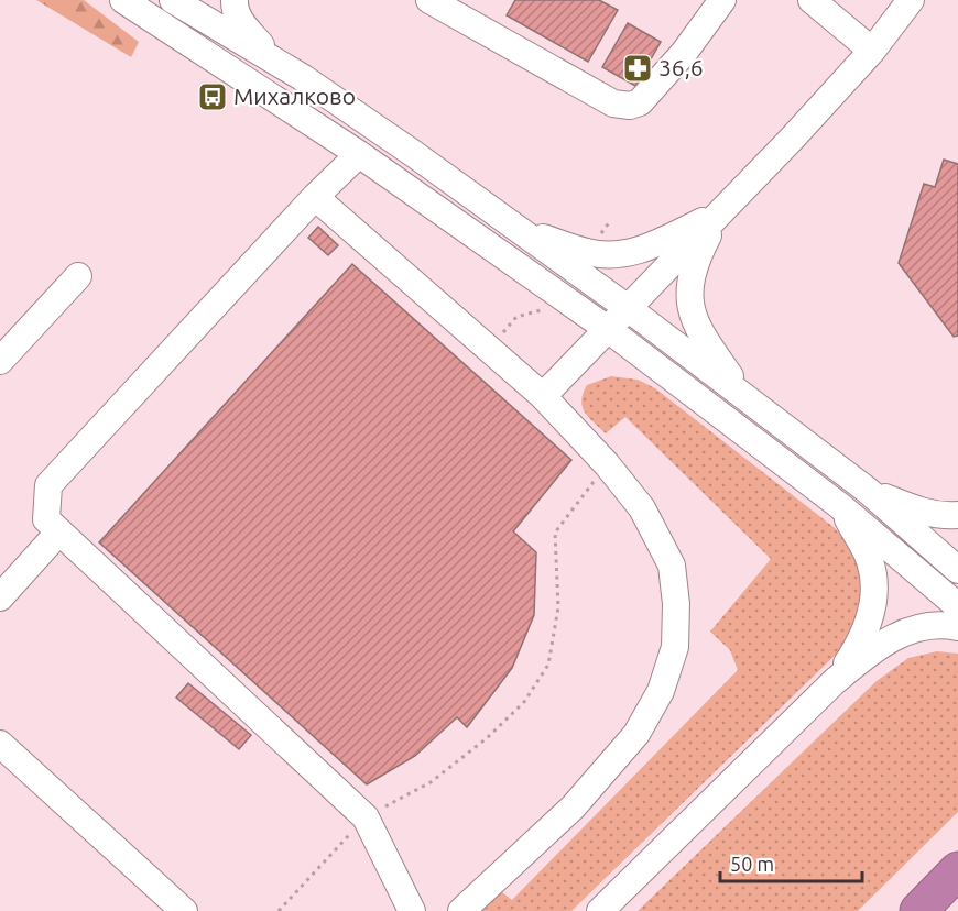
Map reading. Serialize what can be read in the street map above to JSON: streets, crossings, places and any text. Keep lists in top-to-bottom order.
{
  "places": {
    "pharmacy": ["36,6"],
    "bus stop": ["Михалково"]
  },
  "scale_bar": "50 m"
}
